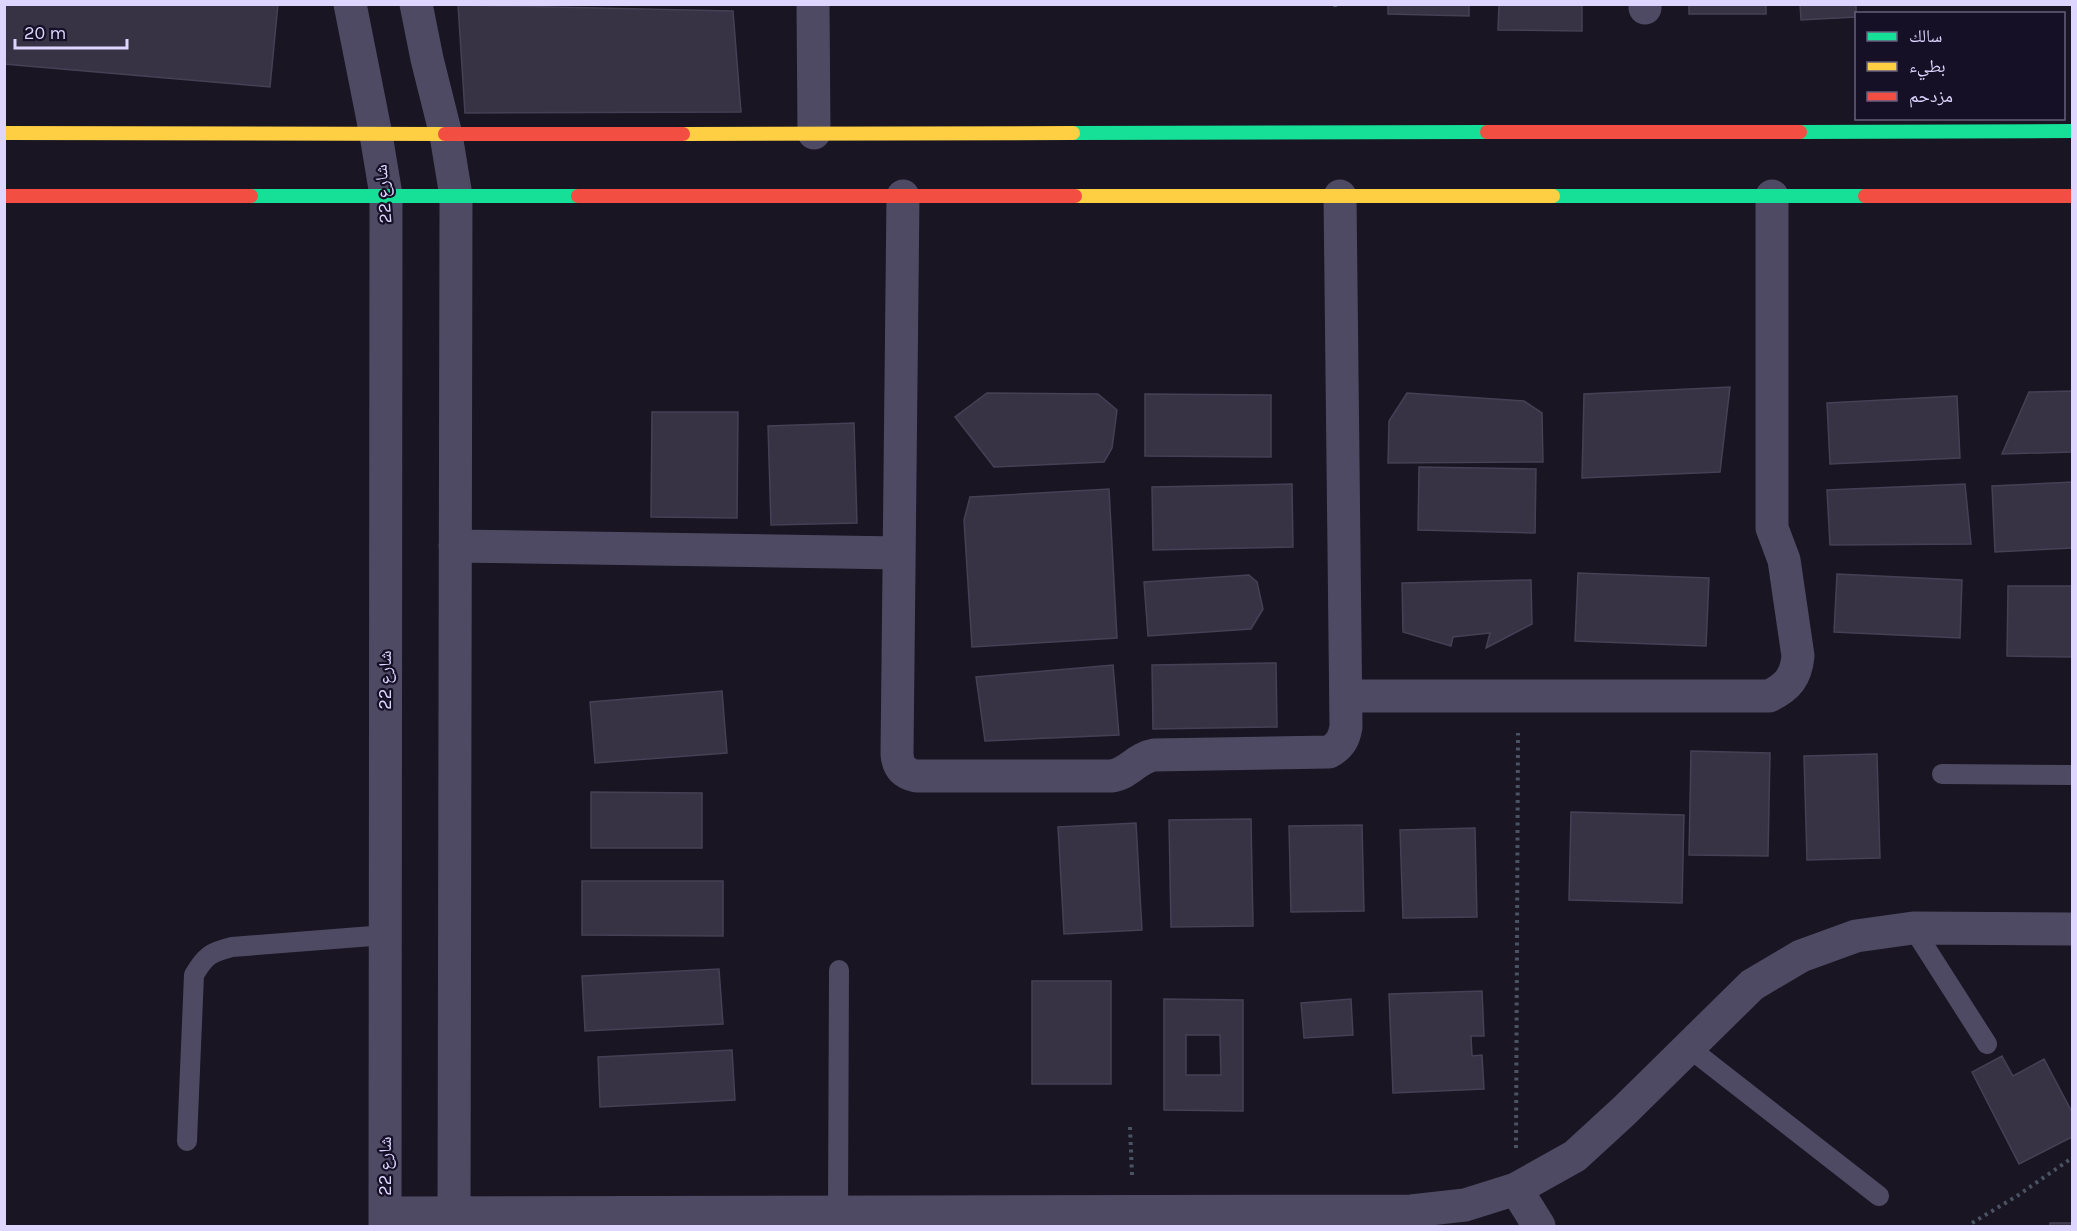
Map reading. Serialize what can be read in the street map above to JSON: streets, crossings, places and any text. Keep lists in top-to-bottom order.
{
  "streets": {
    "street": ["شارع 22"]
  },
  "legend": ["سالك", "بطيء", "مزدحم"],
  "scale_bar": "20 m"
}
